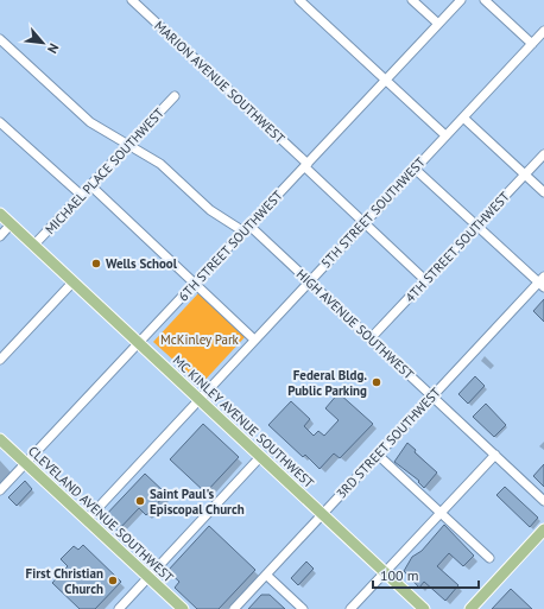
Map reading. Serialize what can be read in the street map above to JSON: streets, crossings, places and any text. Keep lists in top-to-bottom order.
{
  "streets": {
    "main road": ["MC KINLEY AVENUE SOUTHWEST", "CLEVELAND AVENUE SOUTHWEST"],
    "street": [
      "MARION AVENUE SOUTHWEST",
      "MICHAEL PLACE SOUTHWEST",
      "5TH STREET SOUTHWEST",
      "6TH STREET SOUTHWEST",
      "4TH STREET SOUTHWEST",
      "HIGH AVENUE SOUTHWEST",
      "3RD STREET SOUTHWEST"
    ]
  },
  "crossings": [
    ["MARION AVENUE SOUTHWEST", "5TH STREET SOUTHWEST"],
    ["MARION AVENUE SOUTHWEST", "6TH STREET SOUTHWEST"],
    ["MARION AVENUE SOUTHWEST", "4TH STREET SOUTHWEST"],
    ["MICHAEL PLACE SOUTHWEST", "HIGH AVENUE SOUTHWEST"],
    ["MICHAEL PLACE SOUTHWEST", "MC KINLEY AVENUE SOUTHWEST"],
    ["5TH STREET SOUTHWEST", "HIGH AVENUE SOUTHWEST"],
    ["5TH STREET SOUTHWEST", "MC KINLEY AVENUE SOUTHWEST"],
    ["5TH STREET SOUTHWEST", "CLEVELAND AVENUE SOUTHWEST"],
    ["6TH STREET SOUTHWEST", "HIGH AVENUE SOUTHWEST"],
    ["6TH STREET SOUTHWEST", "MC KINLEY AVENUE SOUTHWEST"],
    ["6TH STREET SOUTHWEST", "CLEVELAND AVENUE SOUTHWEST"],
    ["4TH STREET SOUTHWEST", "HIGH AVENUE SOUTHWEST"],
    ["HIGH AVENUE SOUTHWEST", "3RD STREET SOUTHWEST"],
    ["MC KINLEY AVENUE SOUTHWEST", "3RD STREET SOUTHWEST"]
  ],
  "parks": ["McKinley Park"],
  "places": [
    "Wells School",
    "Federal Bldg. Public Parking",
    "Saint Paul's Episcopal Church",
    "First Christian Church"
  ],
  "scale_bar": "100 m",
  "north": "bottom right"
}
